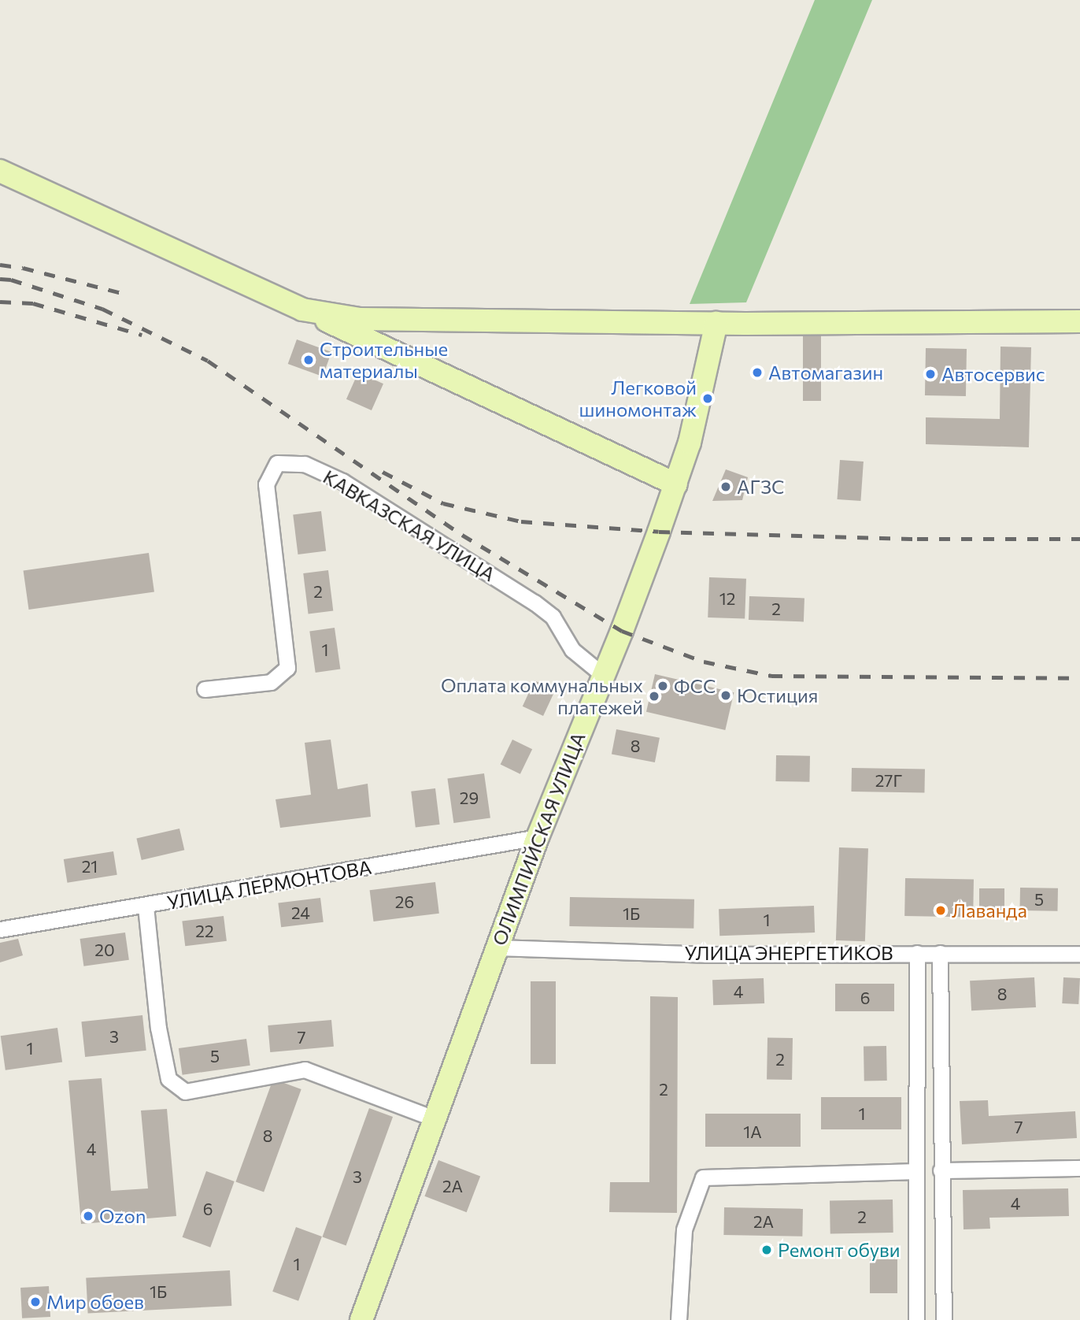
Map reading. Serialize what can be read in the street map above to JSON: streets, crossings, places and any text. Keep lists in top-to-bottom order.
{
  "streets": {
    "street": [
      "КАВКАЗСКАЯ УЛИЦА",
      "ОЛИМПИЙСКАЯ УЛИЦА",
      "УЛИЦА ЛЕРМОНТОВА",
      "УЛИЦА ЭНЕРГЕТИКОВ"
    ]
  },
  "crossings": [
    ["КАВКАЗСКАЯ УЛИЦА", "ОЛИМПИЙСКАЯ УЛИЦА"],
    ["ОЛИМПИЙСКАЯ УЛИЦА", "УЛИЦА ЛЕРМОНТОВА"],
    ["ОЛИМПИЙСКАЯ УЛИЦА", "УЛИЦА ЭНЕРГЕТИКОВ"]
  ],
  "places": [
    "Строительные материалы",
    "Автомагазин",
    "Автосервис",
    "Легковой шиномонтаж",
    "АГЗС",
    "ФСС",
    "Юстиция",
    "Оплата коммунальных платежей",
    "Лаванда",
    "Ozon",
    "Ремонт обуви",
    "Мир обоев"
  ],
  "house_numbers": [
    "2",
    "12",
    "2",
    "1",
    "8",
    "27Г",
    "29",
    "21",
    "5",
    "26",
    "24",
    "1Б",
    "1",
    "22",
    "20",
    "4",
    "8",
    "6",
    "3",
    "7",
    "1",
    "5",
    "2",
    "2",
    "1",
    "7",
    "1А",
    "8",
    "4",
    "3",
    "2А",
    "4",
    "6",
    "2",
    "2А",
    "1",
    "1Б"
  ]
}
